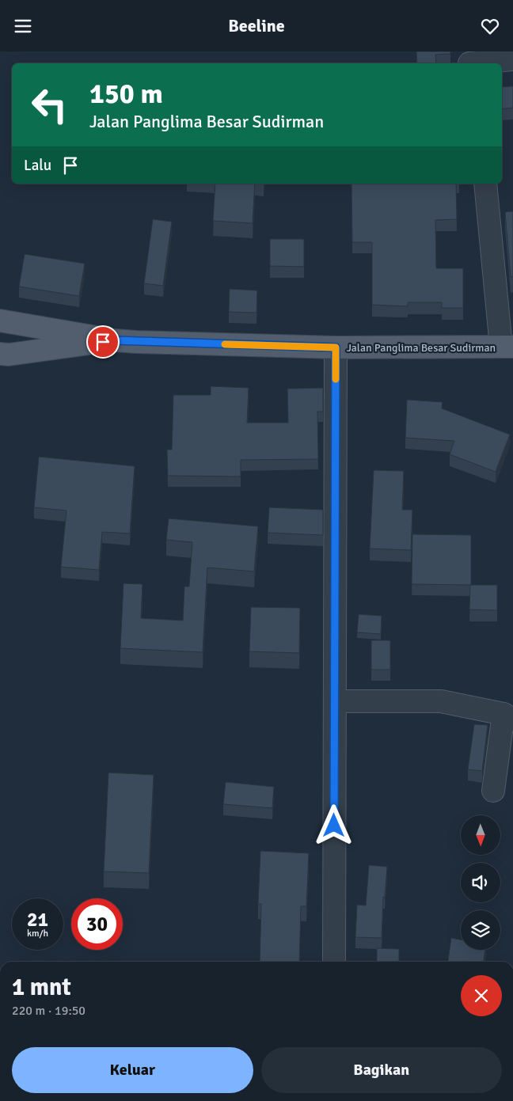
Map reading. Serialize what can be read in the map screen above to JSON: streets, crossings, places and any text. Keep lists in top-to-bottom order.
{
  "streets": {
    "main road": ["Jalan Panglima Besar Sudirman"]
  },
  "north": "bottom",
  "page": {
    "header": "Beeline",
    "turn": ["150 m", "Jalan Panglima Besar Sudirman"],
    "then": "Lalu",
    "speed": "21 km/h",
    "limit": "30",
    "heading": ["1 mnt", "220 m · 19:50"],
    "buttons": ["Keluar", "Bagikan"]
  }
}
